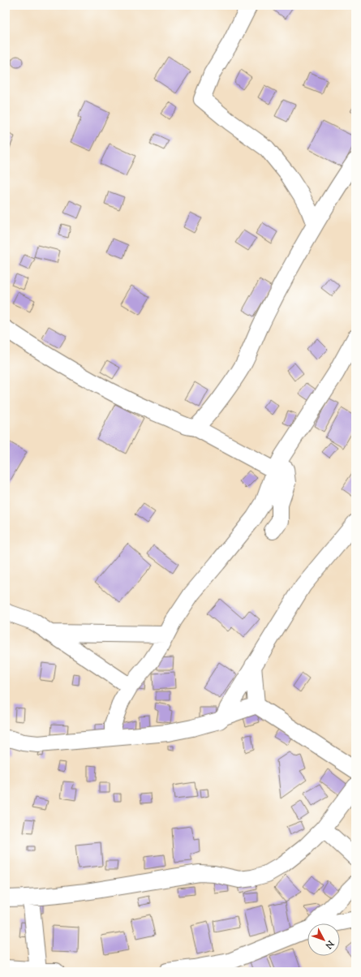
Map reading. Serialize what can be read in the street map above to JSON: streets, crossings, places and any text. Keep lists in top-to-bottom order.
{
  "north": "bottom right"
}
